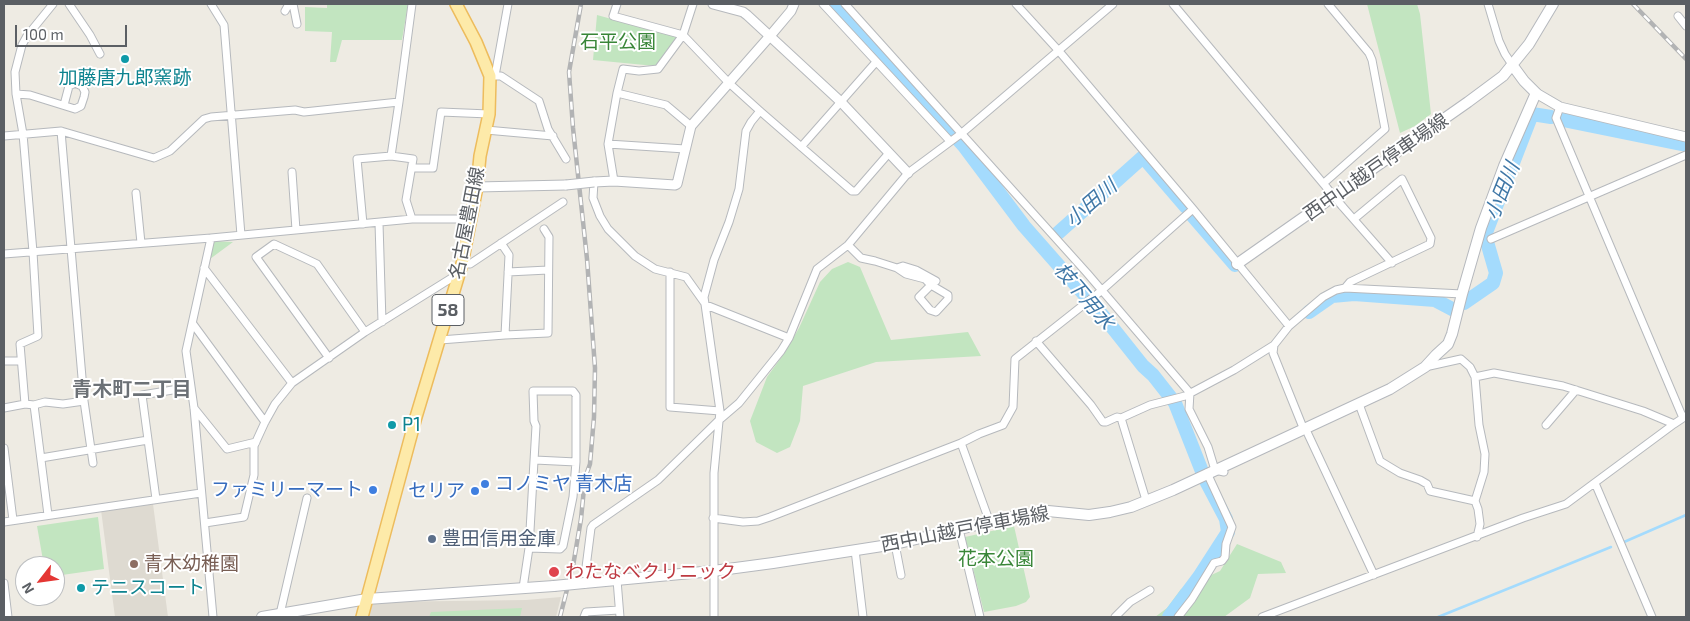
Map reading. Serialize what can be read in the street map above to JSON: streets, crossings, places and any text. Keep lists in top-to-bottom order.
{
  "streets": {
    "main road": ["西中山越戸停車場線", "名古屋豊田線", "58"]
  },
  "crossings": [
    ["西中山越戸停車場線", "名古屋豊田線"]
  ],
  "districts": ["青木町二丁目"],
  "water": ["小田川", "枝下用水"],
  "parks": ["石平公園", "花本公園"],
  "places": [
    "加藤唐九郎窯跡",
    "P1",
    "コノミヤ 青木店",
    "ファミリーマート",
    "セリア",
    "豊田信用金庫",
    "青木幼稚園",
    "わたなべクリニック",
    "テニスコート"
  ],
  "scale_bar": "100 m",
  "north": "bottom left"
}
